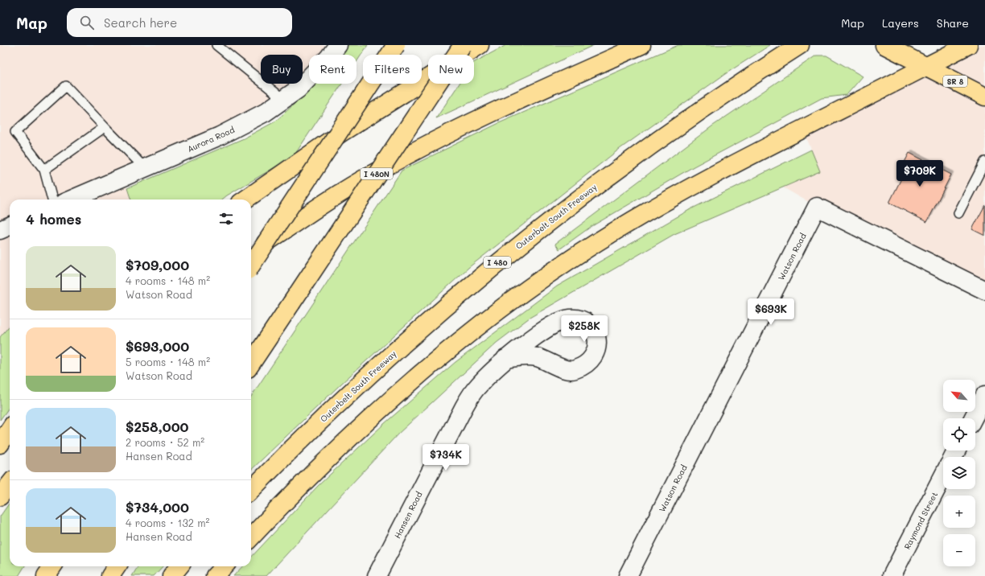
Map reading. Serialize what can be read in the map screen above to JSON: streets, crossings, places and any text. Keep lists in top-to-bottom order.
{
  "streets": {
    "main road": [
      "SR 8",
      "I 480N",
      "Outerbelt South Freeway",
      "I 480"
    ],
    "street": [
      "Aurora Road",
      "Watson Road",
      "Hansen Road",
      "Raymond Street"
    ]
  },
  "north": "top left",
  "page": {
    "header": "Map",
    "search": "Search here",
    "nav": ["Map", "Layers", "Share"],
    "chip": [
      "Buy",
      "Rent",
      "Filters",
      "New"
    ],
    "price": [
      "$709K",
      "$693K",
      "$258K",
      "$734K"
    ],
    "heading": "4 homes",
    "list": [
      {
        "name": "$709,000",
        "note": "4 rooms · 148 m² · Watson Road"
      },
      {
        "name": "$693,000",
        "note": "5 rooms · 148 m² · Watson Road"
      },
      {
        "name": "$258,000",
        "note": "2 rooms · 52 m² · Hansen Road"
      },
      {
        "name": "$734,000",
        "note": "4 rooms · 132 m² · Hansen Road"
      }
    ],
    "map_buttons": ["+", "−"]
  }
}
